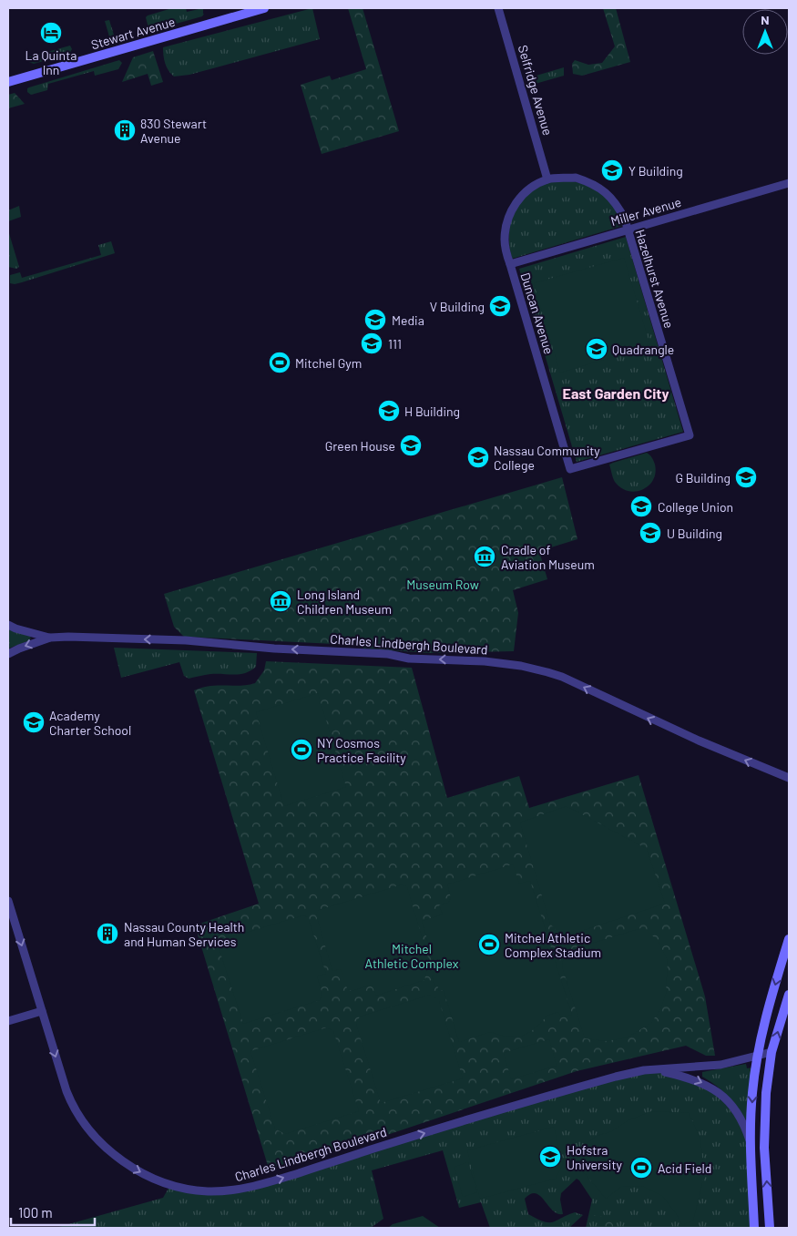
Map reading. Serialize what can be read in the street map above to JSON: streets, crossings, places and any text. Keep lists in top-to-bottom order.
{
  "streets": {
    "main road": ["Stewart Avenue"],
    "street": [
      "Selfridge Avenue",
      "Miller Avenue",
      "Hazelhurst Avenue",
      "Duncan Avenue",
      "Charles Lindbergh Boulevard"
    ]
  },
  "crossings": [
    ["Selfridge Avenue", "Hazelhurst Avenue"],
    ["Selfridge Avenue", "Duncan Avenue"],
    ["Miller Avenue", "Hazelhurst Avenue"],
    ["Miller Avenue", "Duncan Avenue"],
    ["Hazelhurst Avenue", "Duncan Avenue"]
  ],
  "districts": ["East Garden City"],
  "parks": ["Museum Row", "Mitchel Athletic Complex"],
  "places": {
    "hotel": ["La Quinta Inn"],
    "building": ["830 Stewart Avenue", "Nassau County Health and Human Services"],
    "school or university": [
      "Y Building",
      "V Building",
      "Media",
      "111",
      "Quadrangle",
      "H Building",
      "Green House",
      "Nassau Community College",
      "G Building",
      "College Union",
      "U Building",
      "Academy Charter School",
      "Hofstra University"
    ],
    "sports": [
      "Mitchel Gym",
      "NY Cosmos Practice Facility",
      "Mitchel Athletic Complex Stadium",
      "Acid Field"
    ],
    "museum": ["Cradle of Aviation Museum", "Long Island Children Museum"]
  },
  "scale_bar": "100 m",
  "north": "top"
}
